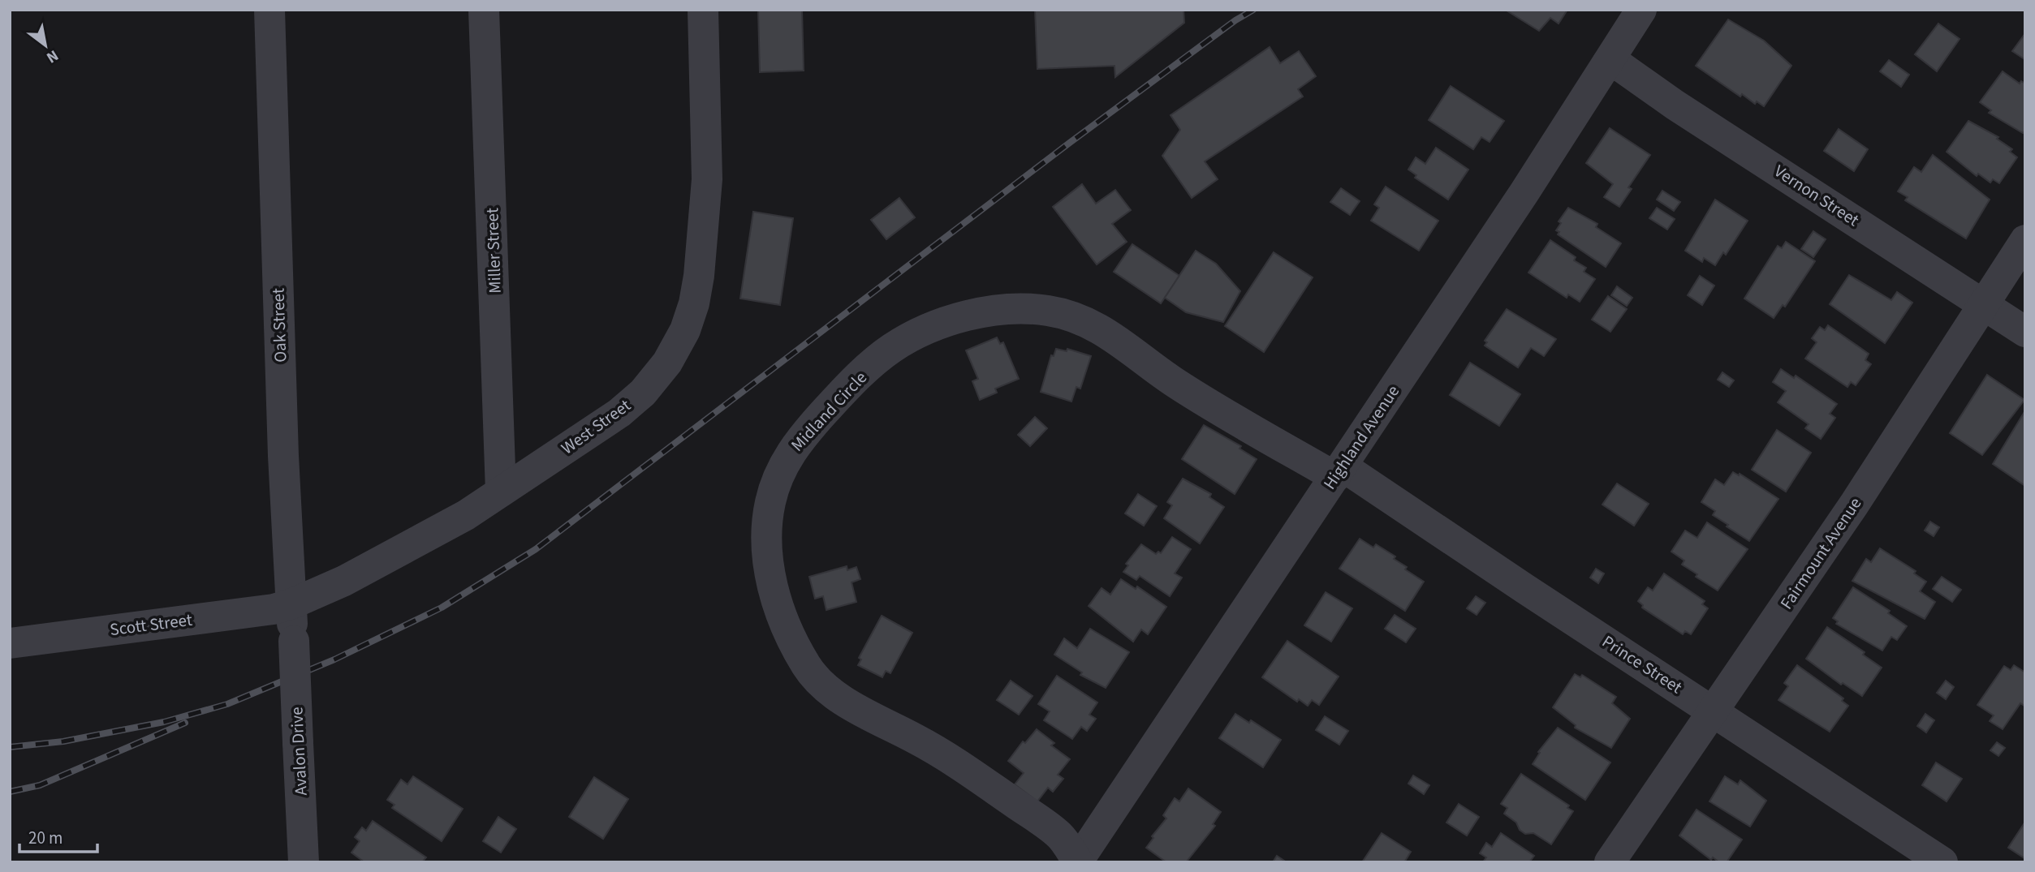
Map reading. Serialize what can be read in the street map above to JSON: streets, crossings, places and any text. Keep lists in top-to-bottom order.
{
  "streets": {
    "street": [
      "Vernon Street",
      "Miller Street",
      "Oak Street",
      "Midland Circle",
      "West Street",
      "Highland Avenue",
      "Fairmount Avenue",
      "Scott Street",
      "Prince Street",
      "Avalon Drive"
    ]
  },
  "crossings": [
    ["Vernon Street", "Highland Avenue"],
    ["Vernon Street", "Fairmount Avenue"],
    ["Miller Street", "West Street"],
    ["Oak Street", "West Street"],
    ["Oak Street", "Scott Street"],
    ["Oak Street", "Avalon Drive"],
    ["Midland Circle", "Highland Avenue"],
    ["Midland Circle", "Prince Street"],
    ["West Street", "Scott Street"],
    ["Highland Avenue", "Prince Street"],
    ["Fairmount Avenue", "Prince Street"]
  ],
  "scale_bar": "20 m",
  "north": "bottom right"
}
